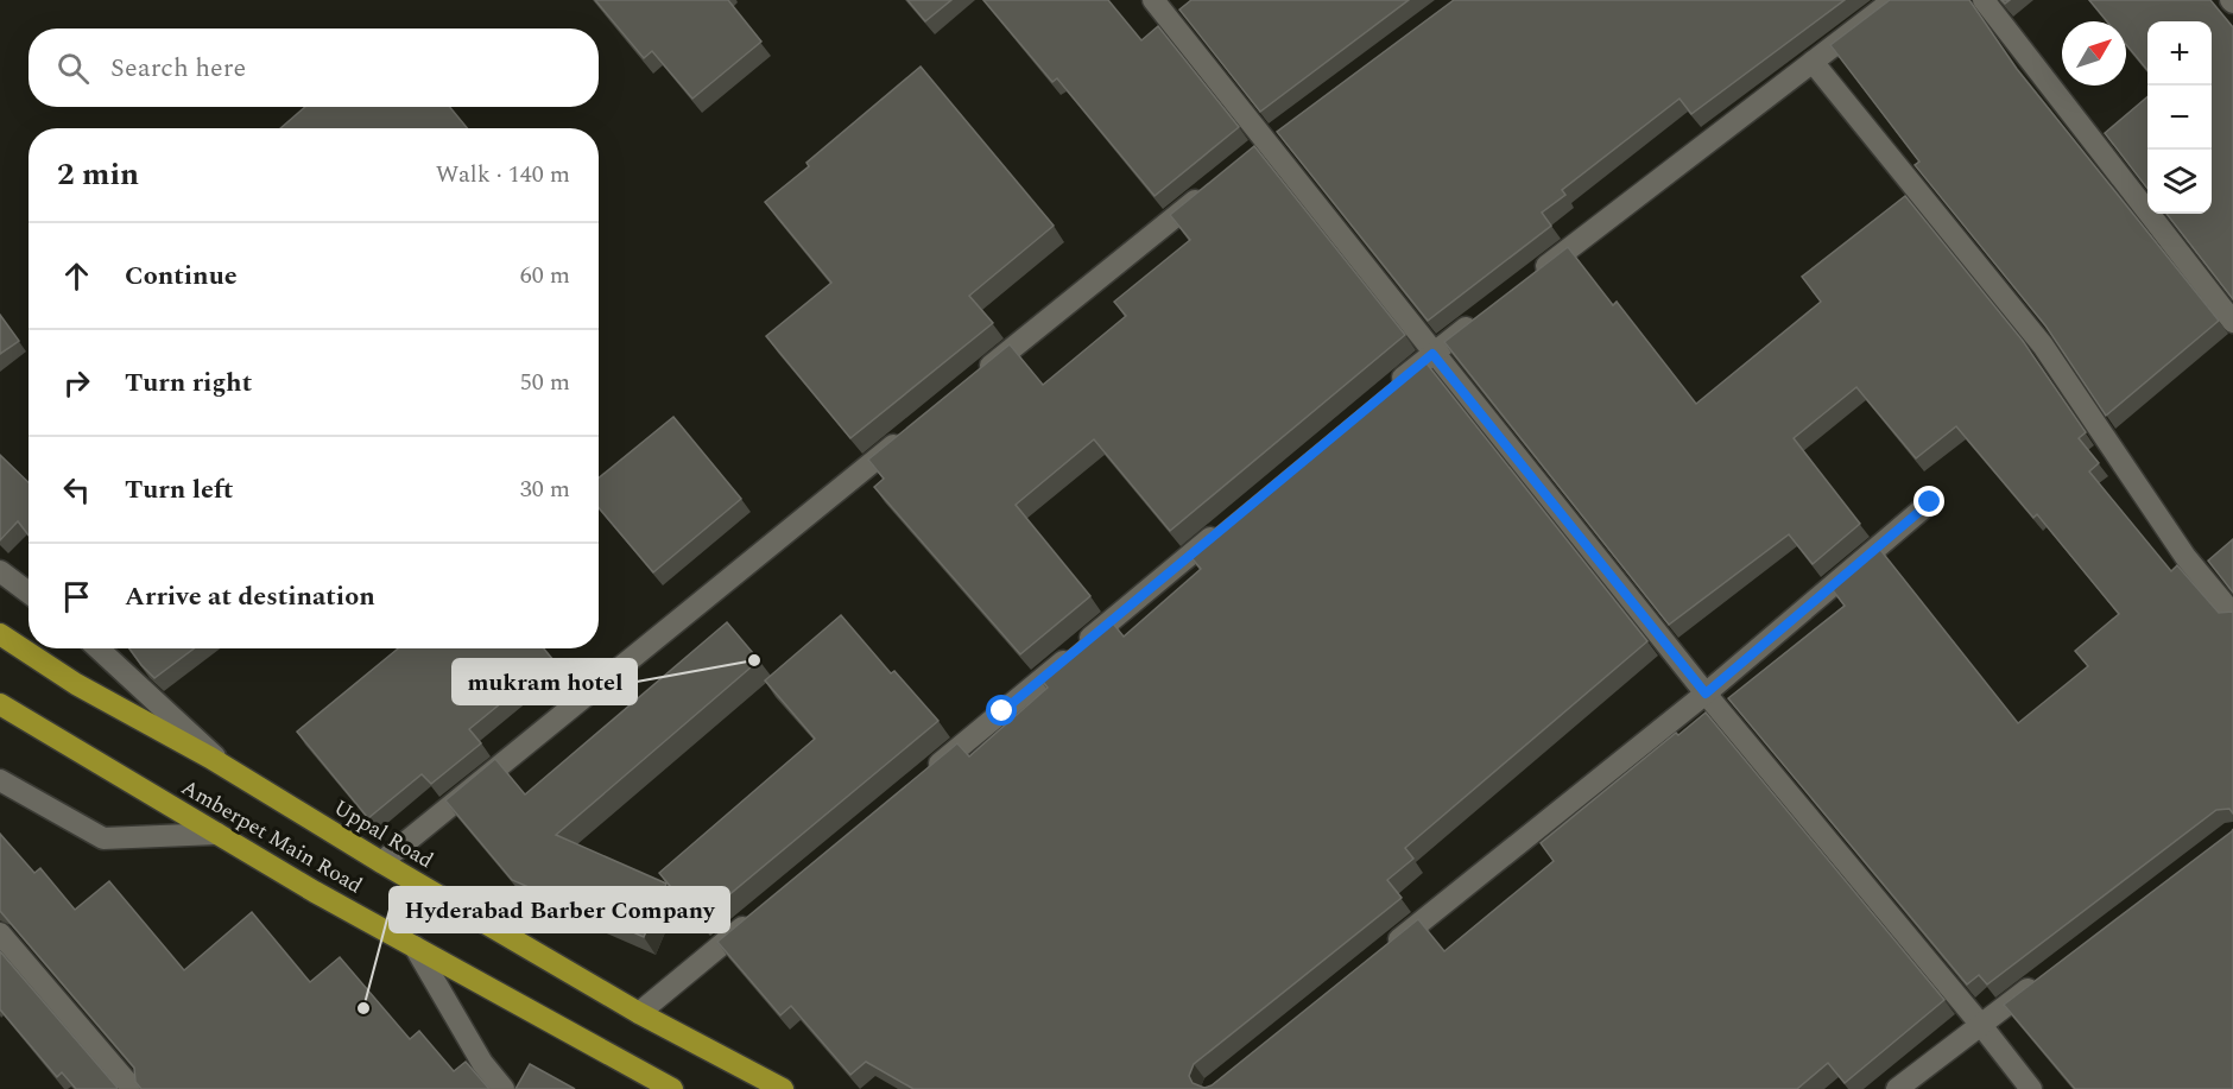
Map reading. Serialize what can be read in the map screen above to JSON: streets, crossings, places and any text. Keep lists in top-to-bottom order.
{
  "streets": {
    "highway": ["Uppal Road", "Amberpet Main Road"]
  },
  "places": ["mukram hotel", "Hyderabad Barber Company"],
  "north": "top right",
  "page": {
    "map_buttons": ["+", "−"],
    "search": "Search here",
    "heading": ["2 min", "Walk · 140 m"],
    "list": [
      ["Continue", "60 m"],
      ["Turn right", "50 m"],
      ["Turn left", "30 m"],
      "Arrive at destination"
    ]
  }
}
